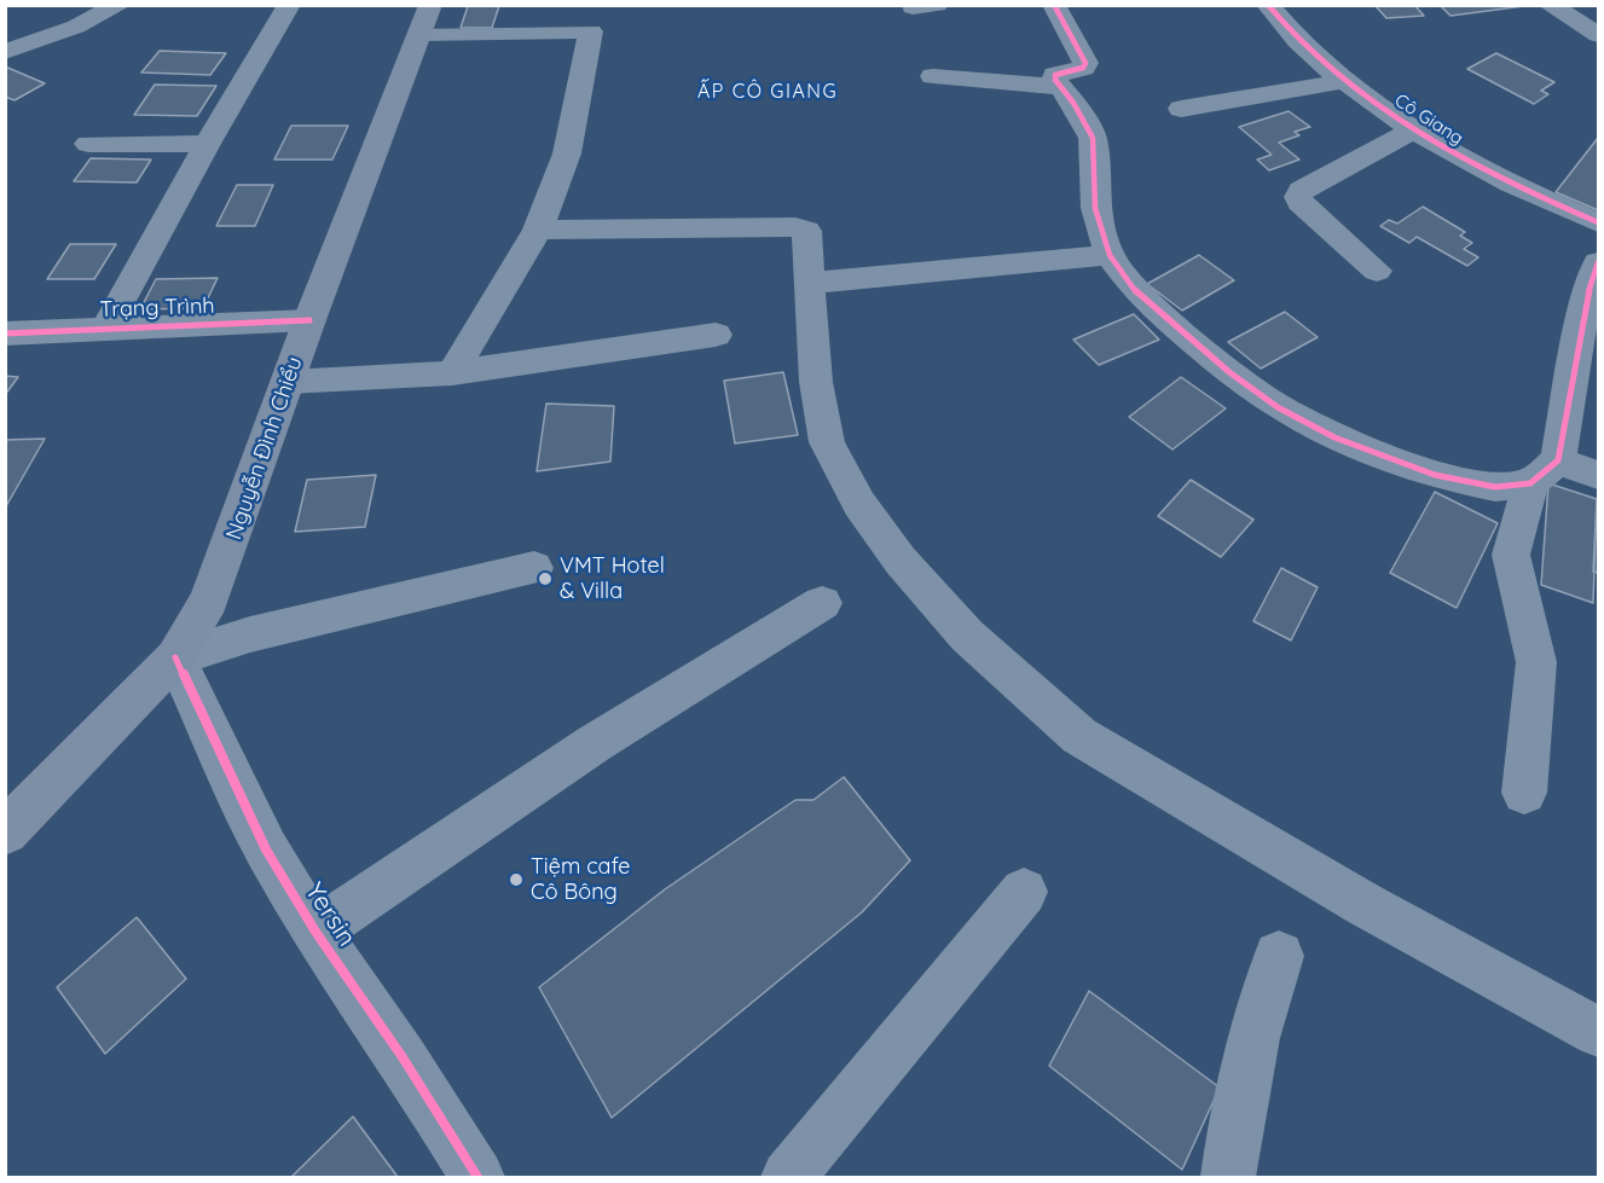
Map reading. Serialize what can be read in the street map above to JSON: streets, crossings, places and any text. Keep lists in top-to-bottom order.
{
  "streets": {
    "main road": ["Nguyễn Đình Chiểu"],
    "street": ["Cô Giang", "Trạng Trình", "Yersin"]
  },
  "crossings": [
    ["Trạng Trình", "Nguyễn Đình Chiểu"],
    ["Nguyễn Đình Chiểu", "Yersin"]
  ],
  "districts": ["ẤP CÔ GIANG"],
  "places": ["VMT Hotel & Villa", "Tiệm cafe Cô Bông"]
}
